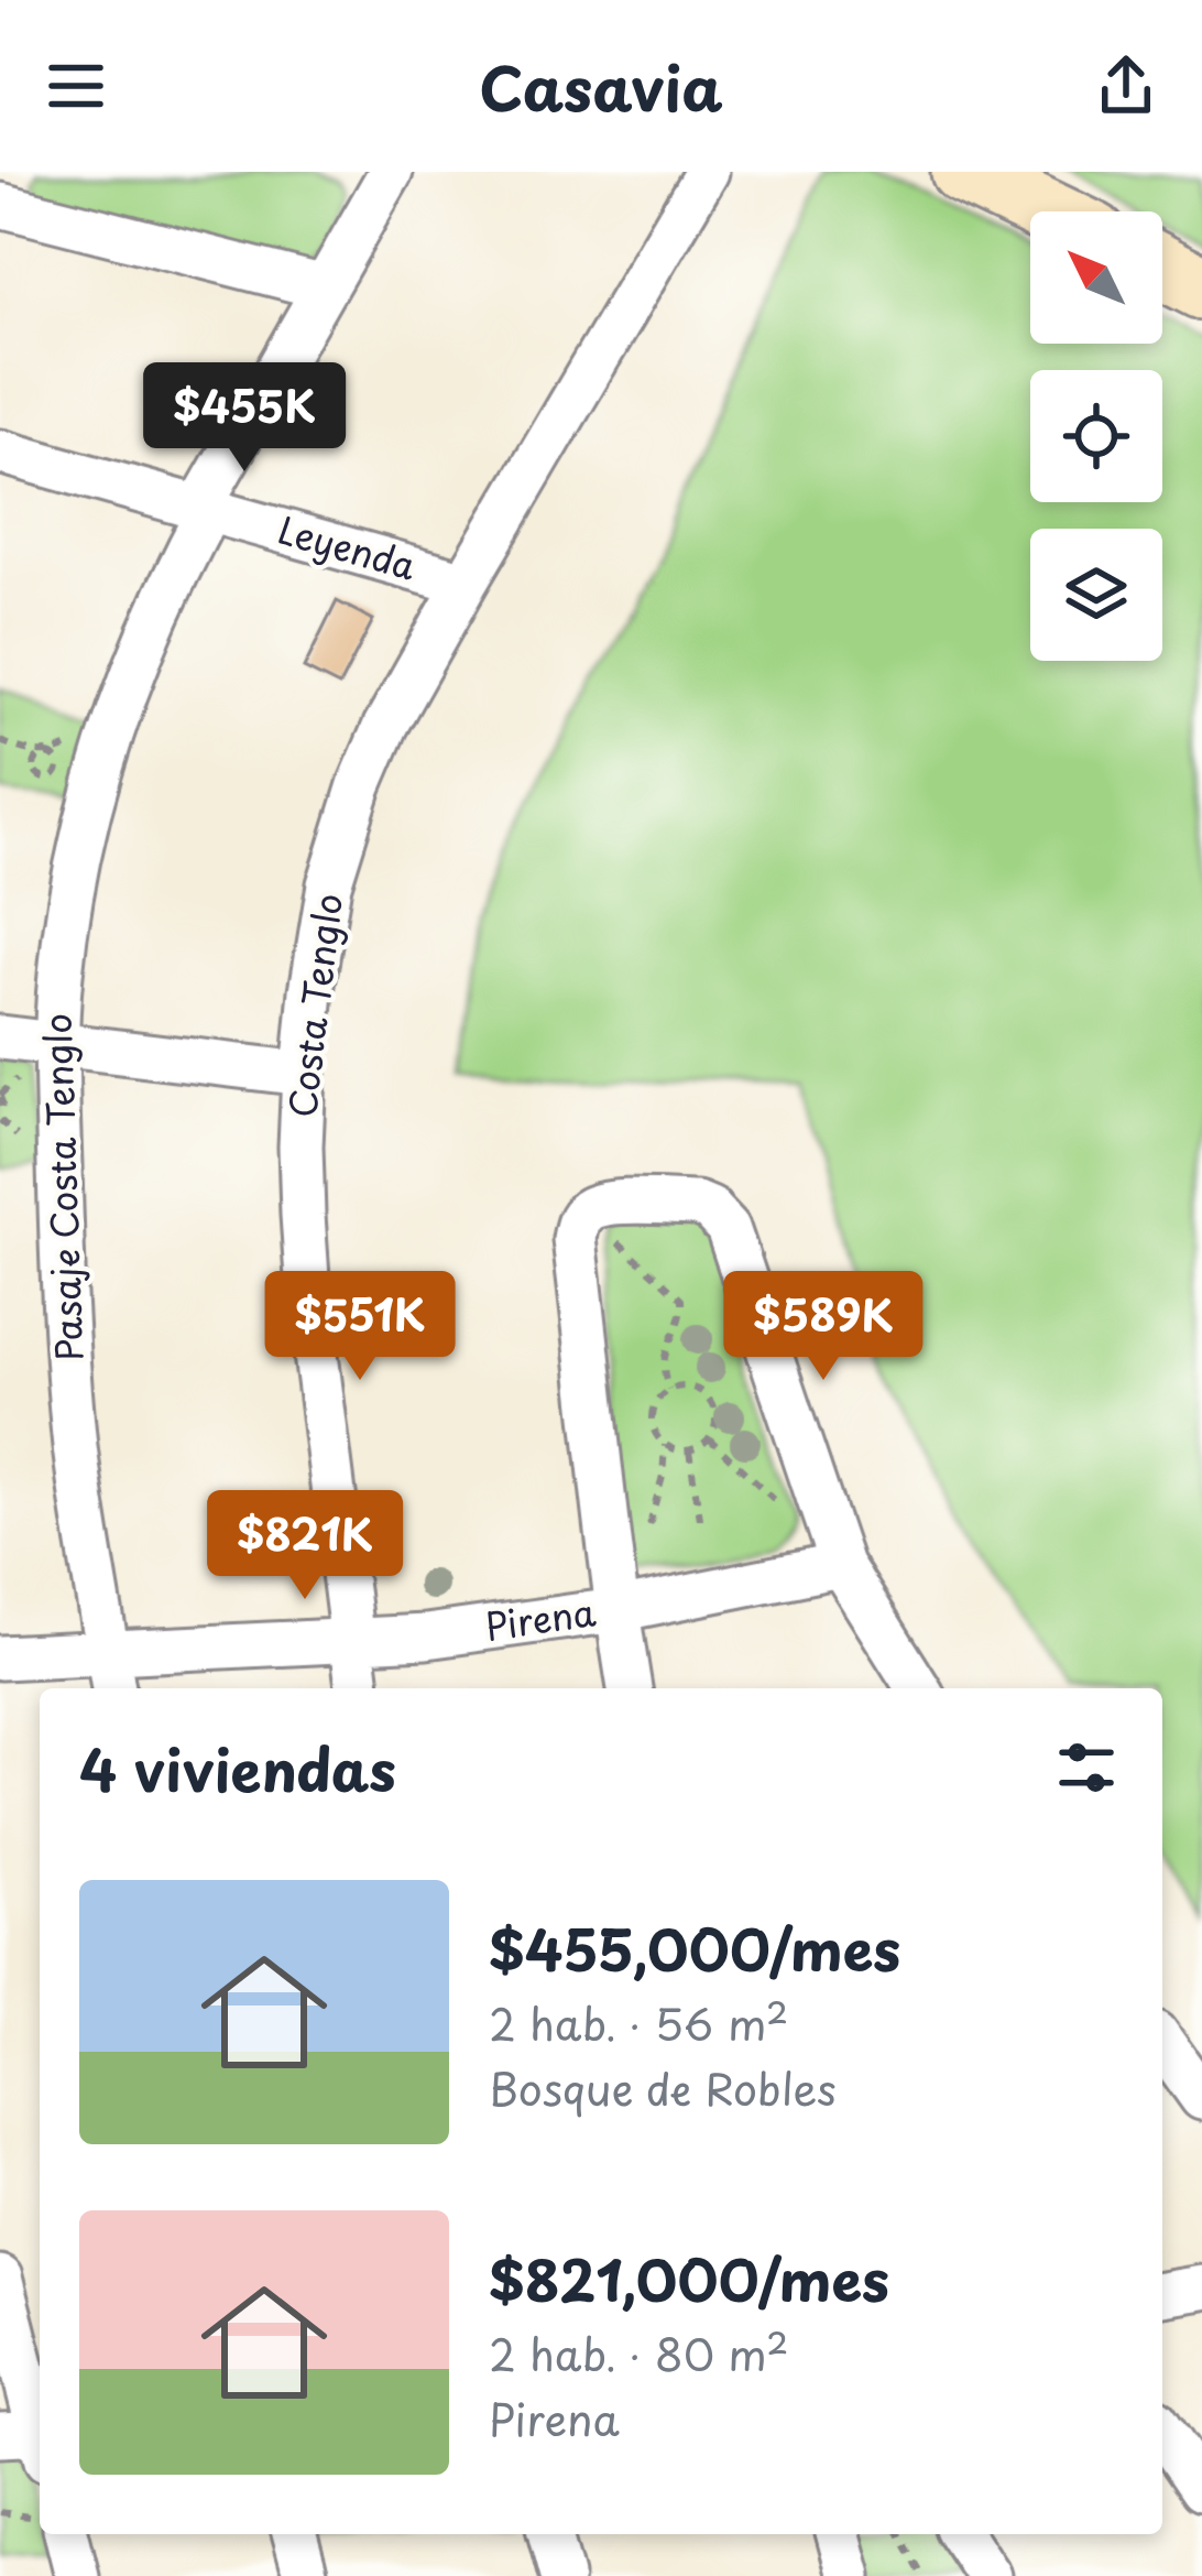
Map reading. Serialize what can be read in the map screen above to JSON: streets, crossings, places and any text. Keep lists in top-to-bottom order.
{
  "streets": {
    "street": [
      "Leyenda",
      "Costa Tenglo",
      "Pasaje Costa Tenglo",
      "Pirena"
    ]
  },
  "crossings": [
    ["Leyenda", "Costa Tenglo"],
    ["Leyenda", "Pasaje Costa Tenglo"],
    ["Costa Tenglo", "Pirena"],
    ["Pasaje Costa Tenglo", "Pirena"]
  ],
  "north": "top left",
  "page": {
    "header": "Casavia",
    "price": [
      "$455K",
      "$551K",
      "$589K",
      "$821K"
    ],
    "heading": "4 viviendas",
    "list": [
      {
        "name": "$455,000/mes",
        "note": "2 hab. · 56 m² · Bosque de Robles"
      },
      {
        "name": "$821,000/mes",
        "note": "2 hab. · 80 m² · Pirena"
      }
    ]
  }
}
